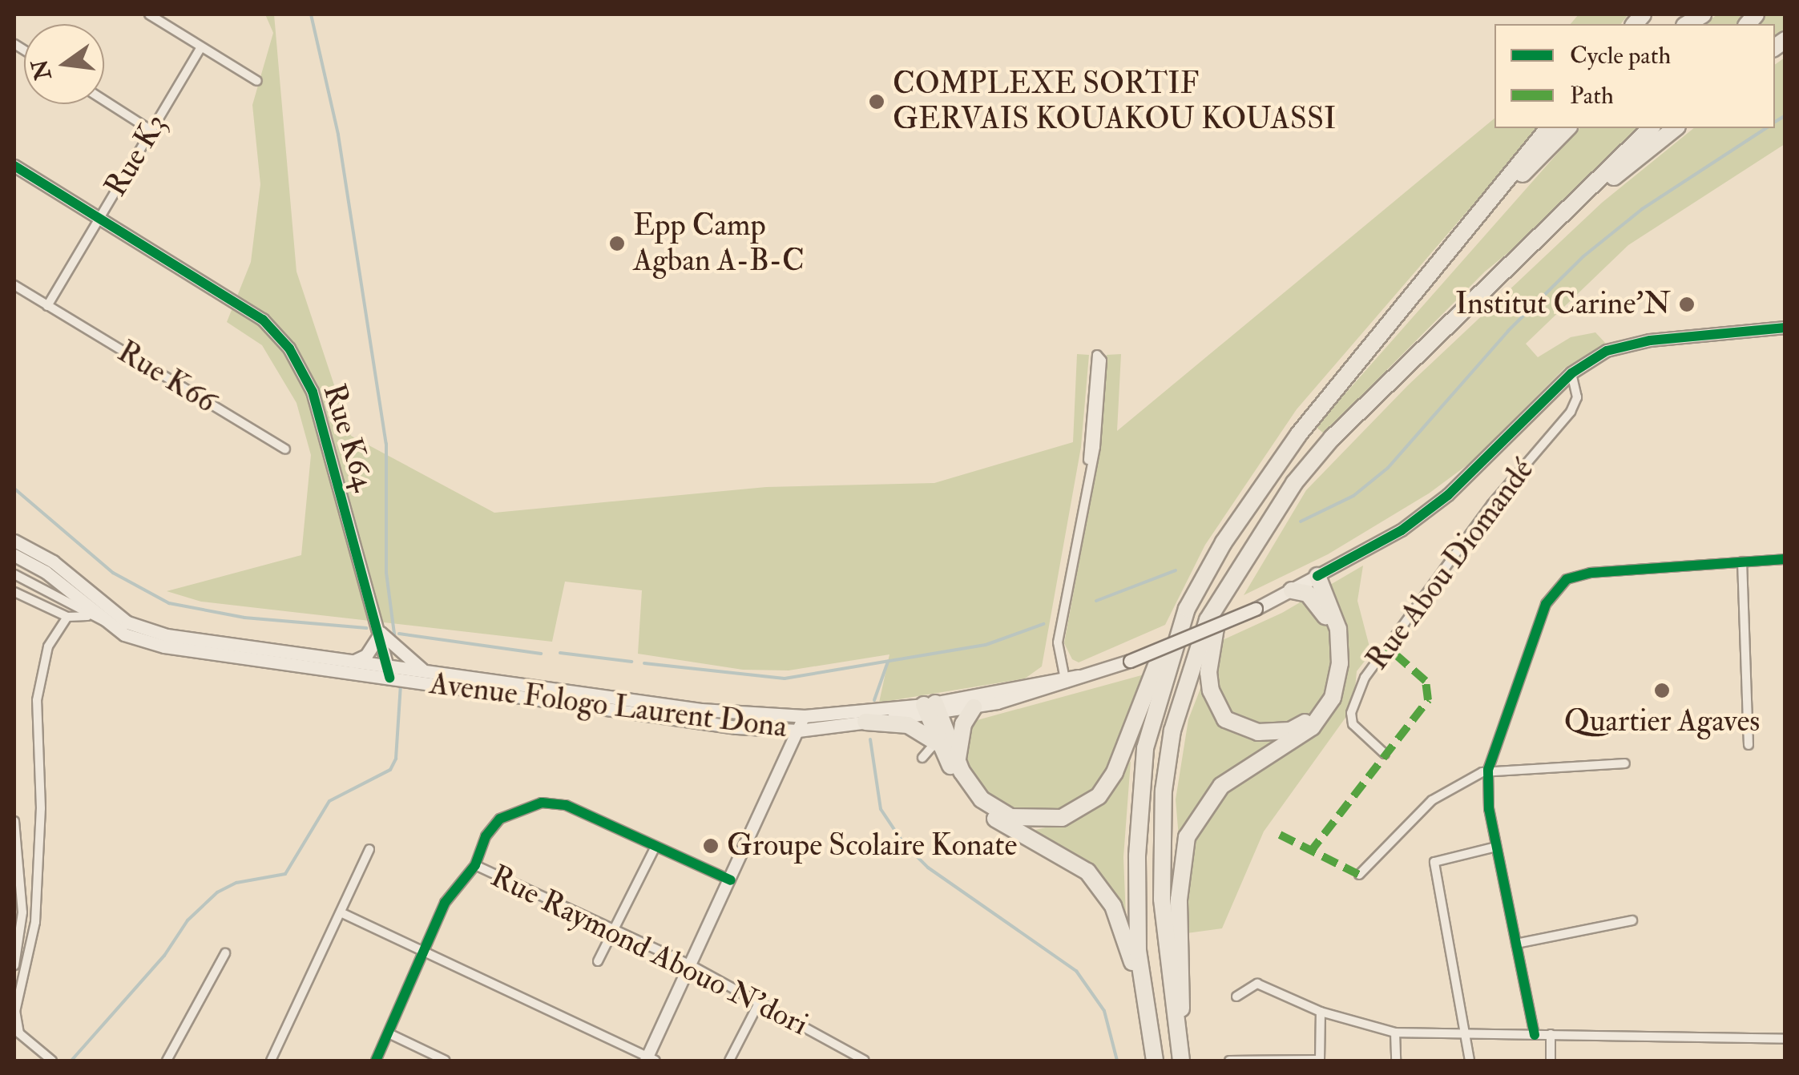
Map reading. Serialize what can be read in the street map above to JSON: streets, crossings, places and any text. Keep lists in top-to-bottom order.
{
  "streets": {
    "main road": ["Avenue Fologo Laurent Dona"],
    "street": [
      "Rue K3",
      "Rue K66",
      "Rue K64",
      "Rue Abou Diomandé",
      "Rue Raymond Abouo N'dori"
    ]
  },
  "crossings": [
    ["Rue K3", "Rue K66"],
    ["Rue K3", "Rue K64"],
    ["Rue K64", "Avenue Fologo Laurent Dona"],
    ["Rue Abou Diomandé", "Avenue Fologo Laurent Dona"]
  ],
  "places": [
    "COMPLEXE SORTIF GERVAIS KOUAKOU KOUASSI",
    "Epp Camp Agban A-B-C",
    "Institut Carine'N",
    "Quartier Agaves",
    "Groupe Scolaire Konate"
  ],
  "legend": ["Cycle path", "Path"],
  "north": "left"
}
